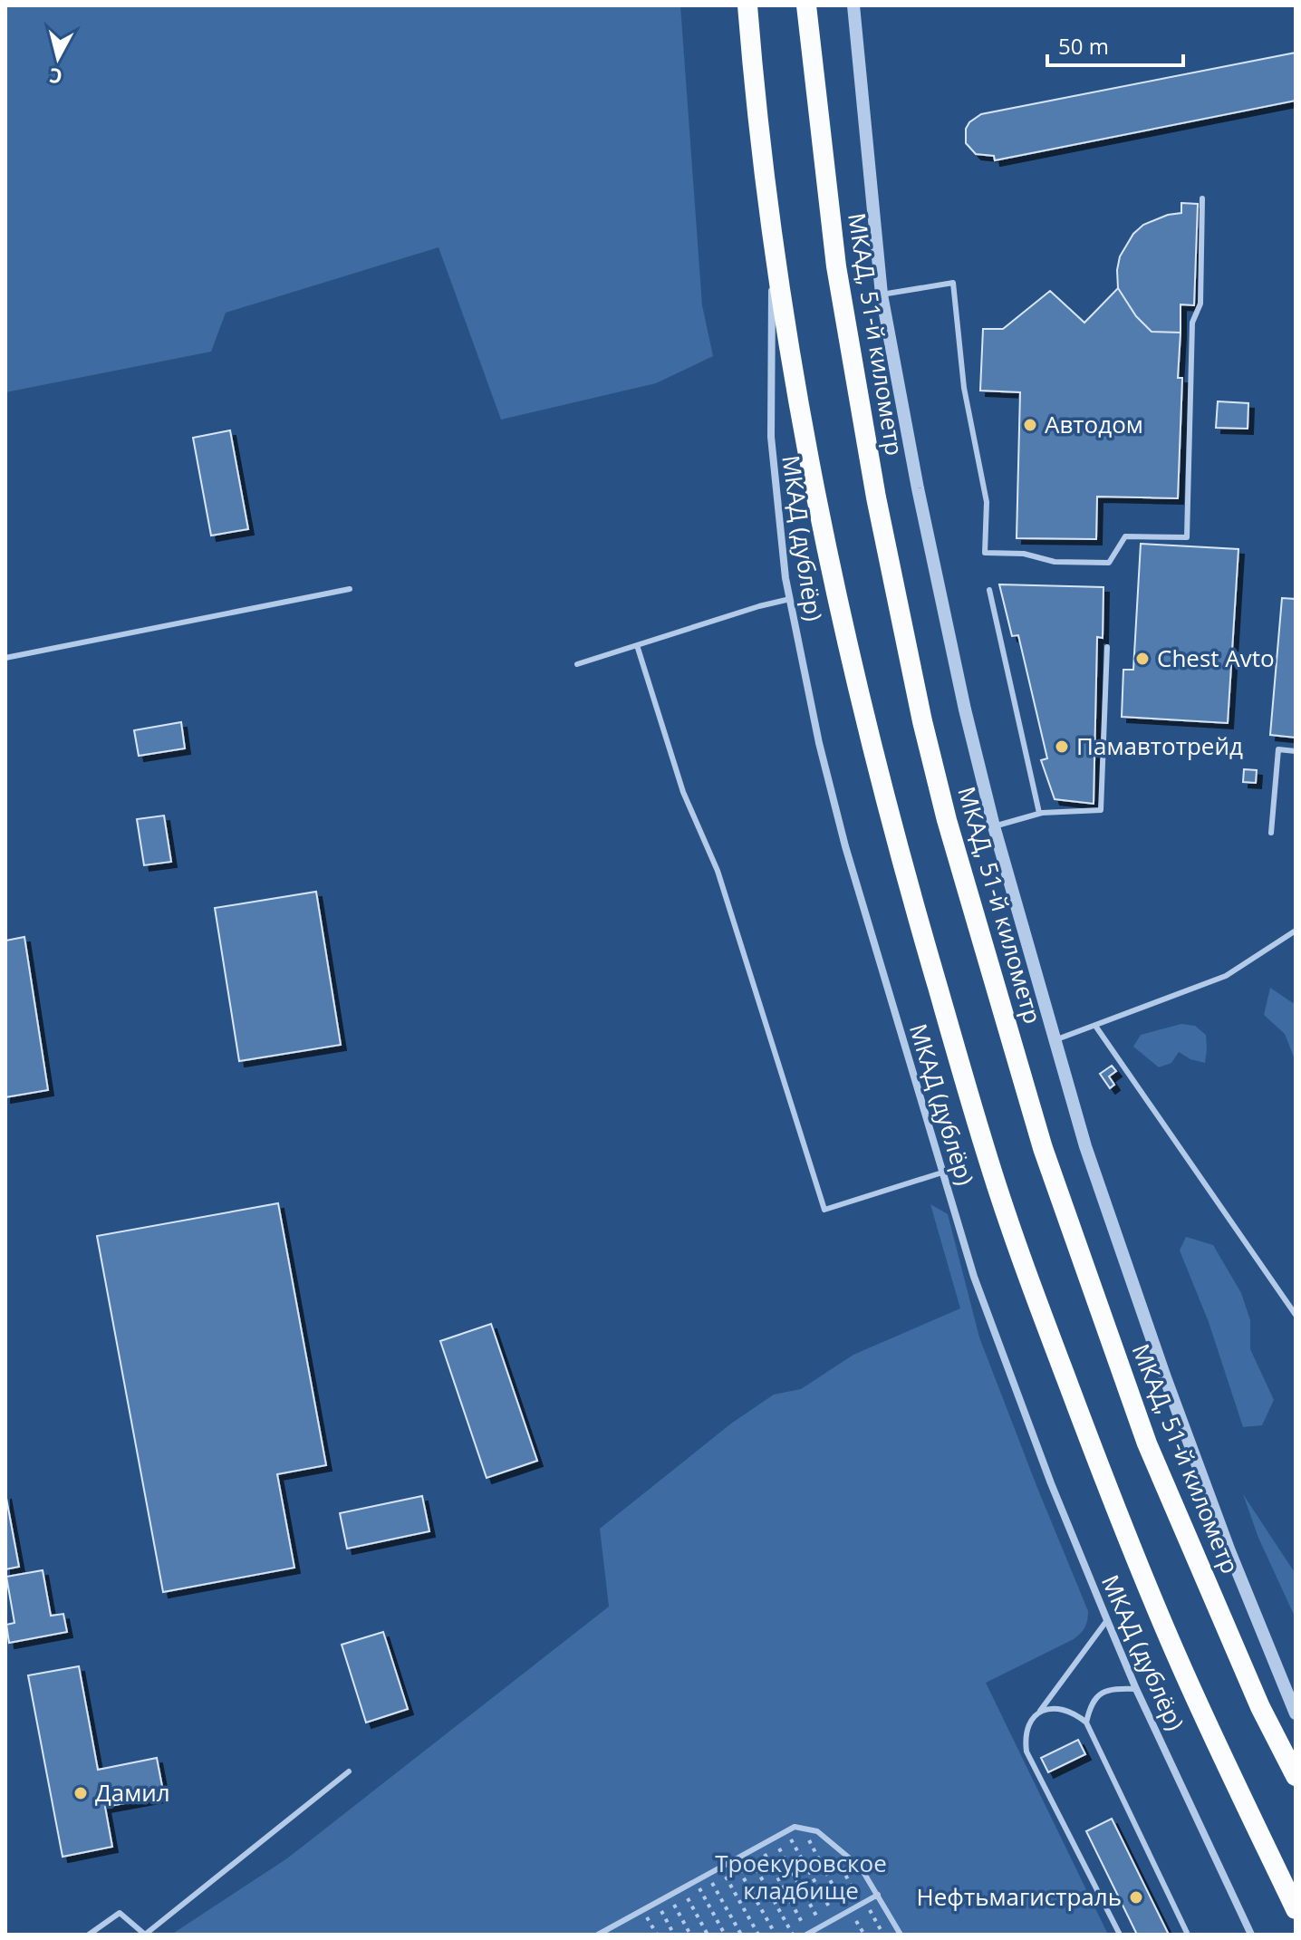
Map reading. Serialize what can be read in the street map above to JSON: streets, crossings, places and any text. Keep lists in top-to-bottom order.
{
  "streets": {
    "highway": ["МКАД, 51-й километр"],
    "street": ["МКАД (дублёр)"]
  },
  "parks": ["Троекуровское кладбище"],
  "places": [
    "Автодом",
    "Chest Avto",
    "Памавтотрейд",
    "Дамил",
    "Нефтьмагистраль"
  ],
  "scale_bar": "50 m",
  "north": "bottom"
}
